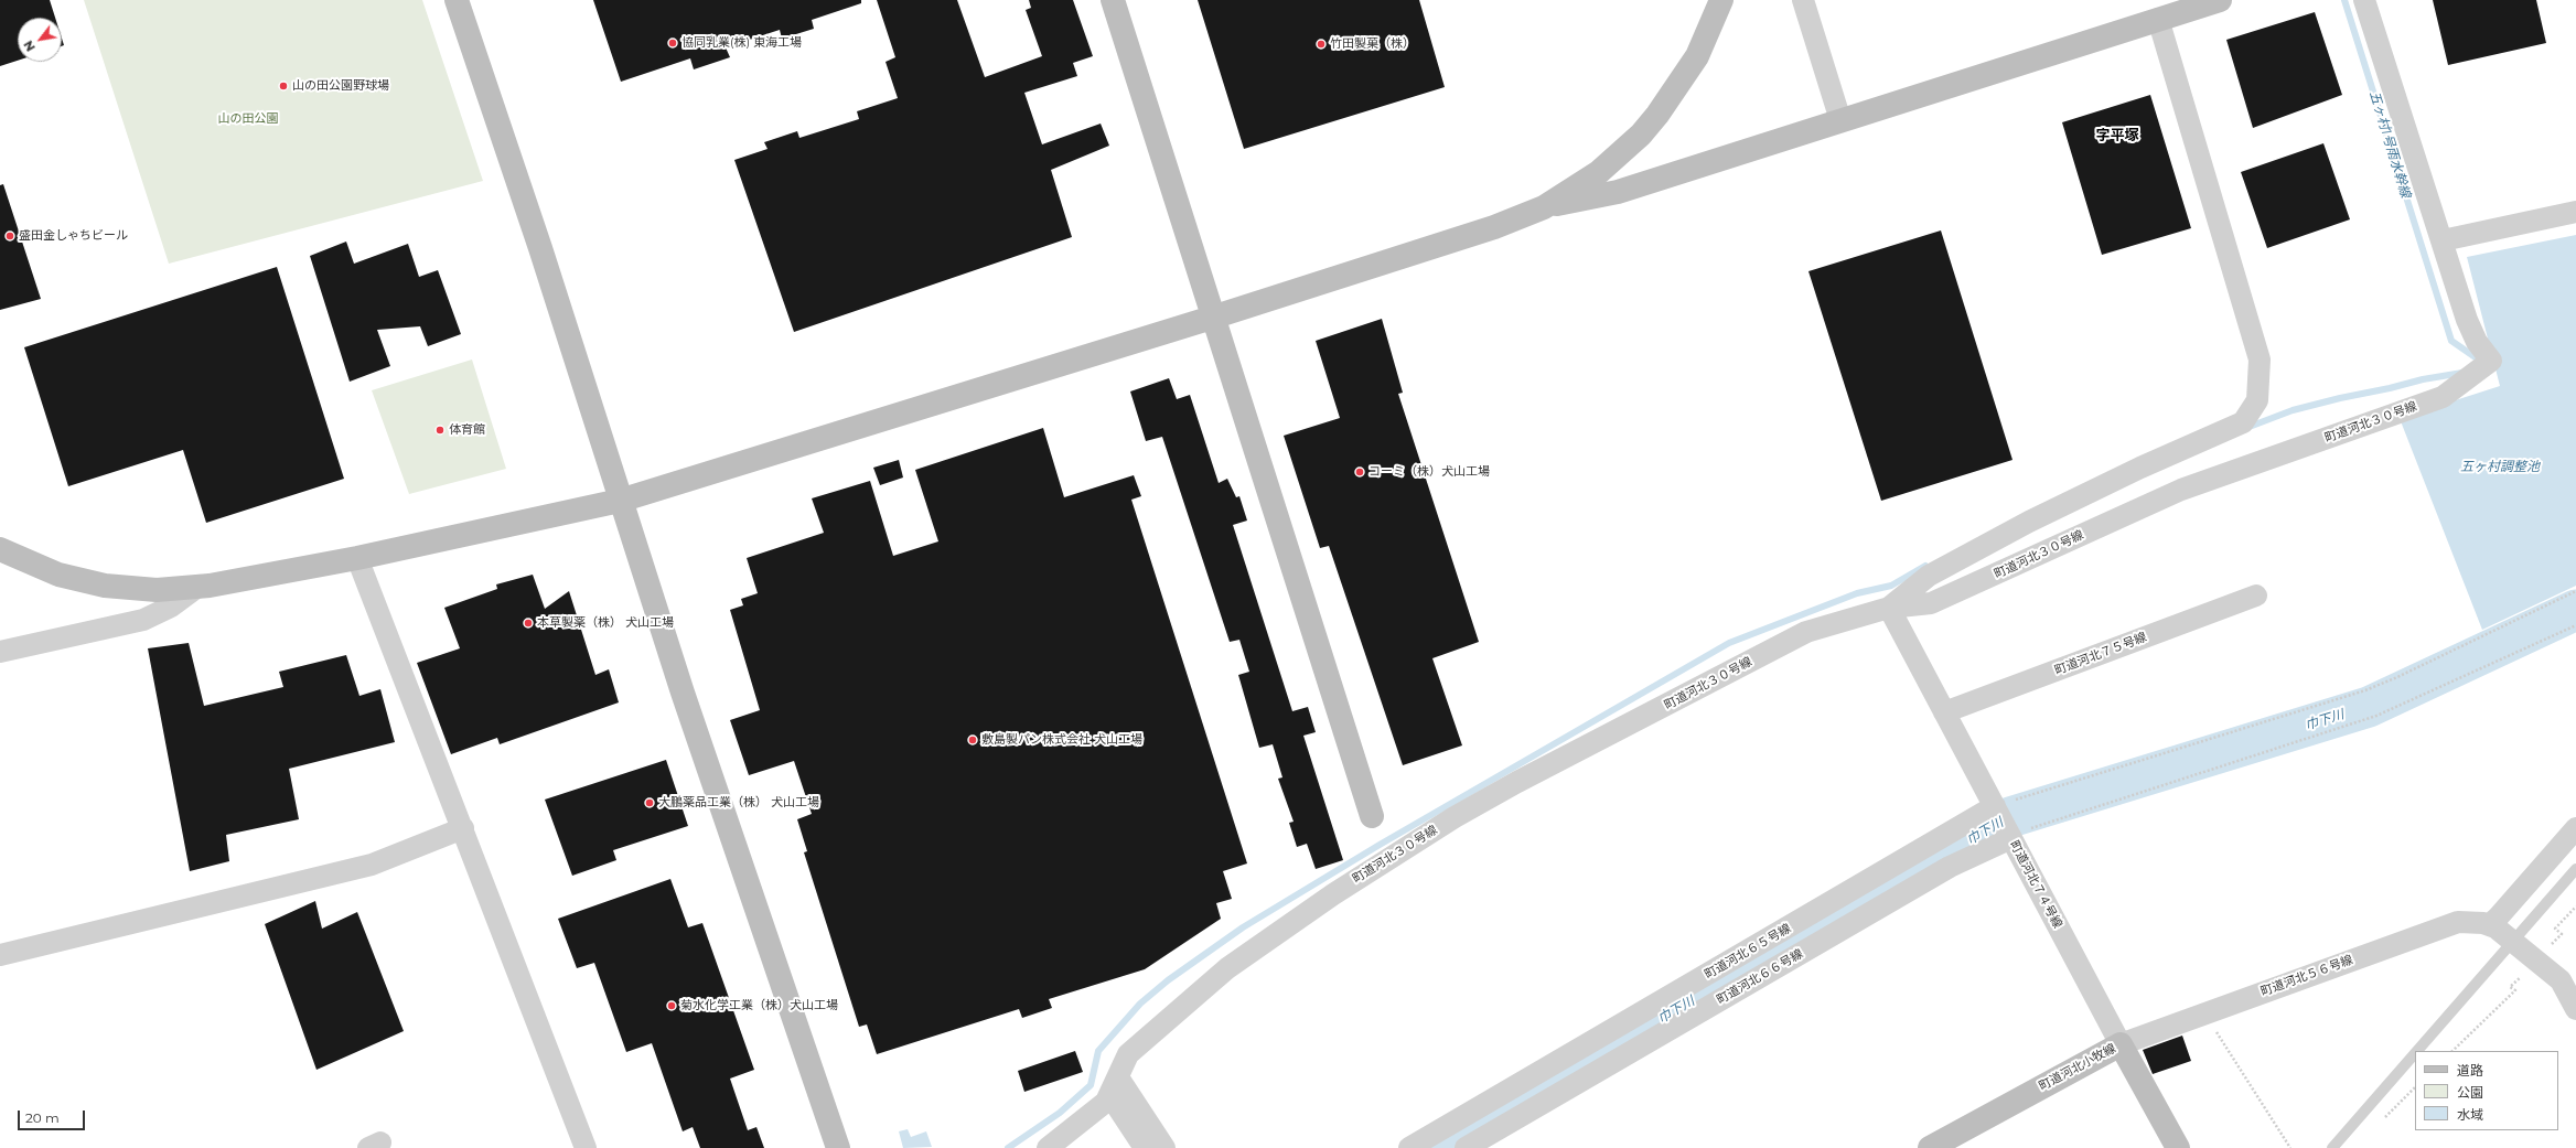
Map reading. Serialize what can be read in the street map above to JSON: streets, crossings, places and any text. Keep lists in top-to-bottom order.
{
  "streets": {
    "street": [
      "町道河北３０号線",
      "町道河北７５号線",
      "町道河北７４号線",
      "町道河北６５号線",
      "町道河北５６号線",
      "町道河北６６号線",
      "町道河北小牧線"
    ]
  },
  "crossings": [
    ["町道河北３０号線", "町道河北７４号線"],
    ["町道河北７５号線", "町道河北７４号線"],
    ["町道河北７４号線", "町道河北６５号線"],
    ["町道河北７４号線", "町道河北５６号線"],
    ["町道河北７４号線", "町道河北６６号線"],
    ["町道河北７４号線", "町道河北小牧線"],
    ["町道河北５６号線", "町道河北小牧線"]
  ],
  "districts": ["字平塚"],
  "water": ["五ヶ村1号雨水幹線", "五ヶ村調整池", "巾下川"],
  "parks": ["山の田公園"],
  "places": [
    "協同乳業(株) 東海工場",
    "竹田製菓（株）",
    "山の田公園野球場",
    "盛田金しゃちビール",
    "体育館",
    "コーミ（株）犬山工場",
    "本草製薬（株） 犬山工場",
    "敷島製パン株式会社 犬山工場",
    "大鵬薬品工業（株） 犬山工場",
    "菊水化学工業（株）犬山工場"
  ],
  "legend": ["道路", "公園", "水域"],
  "scale_bar": "20 m",
  "north": "bottom left"
}
